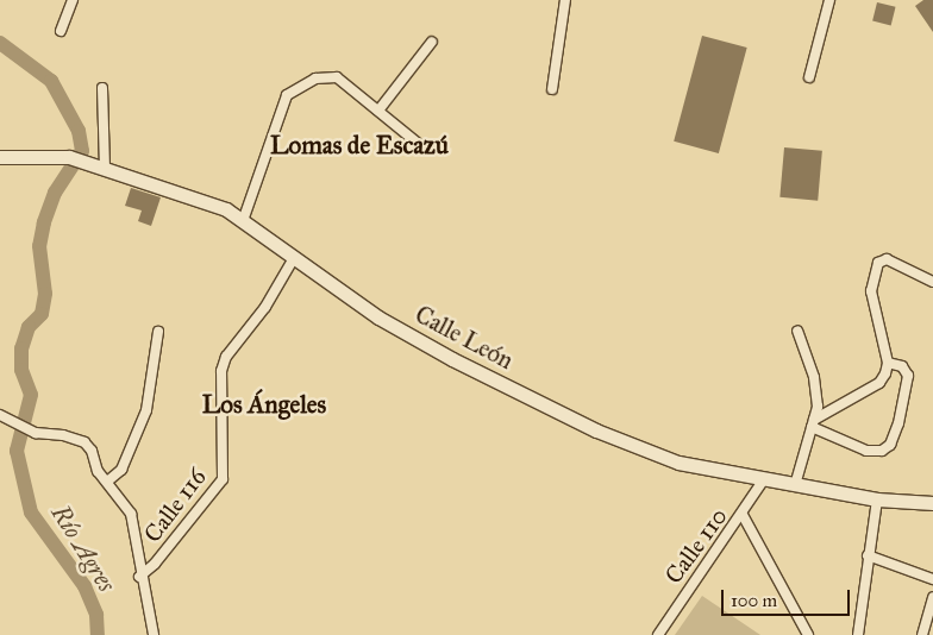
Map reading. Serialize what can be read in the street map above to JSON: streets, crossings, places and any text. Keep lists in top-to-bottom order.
{
  "streets": {
    "main road": ["Calle León"],
    "street": ["Calle 116", "Calle 110"]
  },
  "crossings": [
    ["Calle León", "Calle 116"],
    ["Calle León", "Calle 110"]
  ],
  "districts": ["Lomas de Escazú", "Los Ángeles"],
  "water": ["Río Agres"],
  "scale_bar": "100 m"
}
